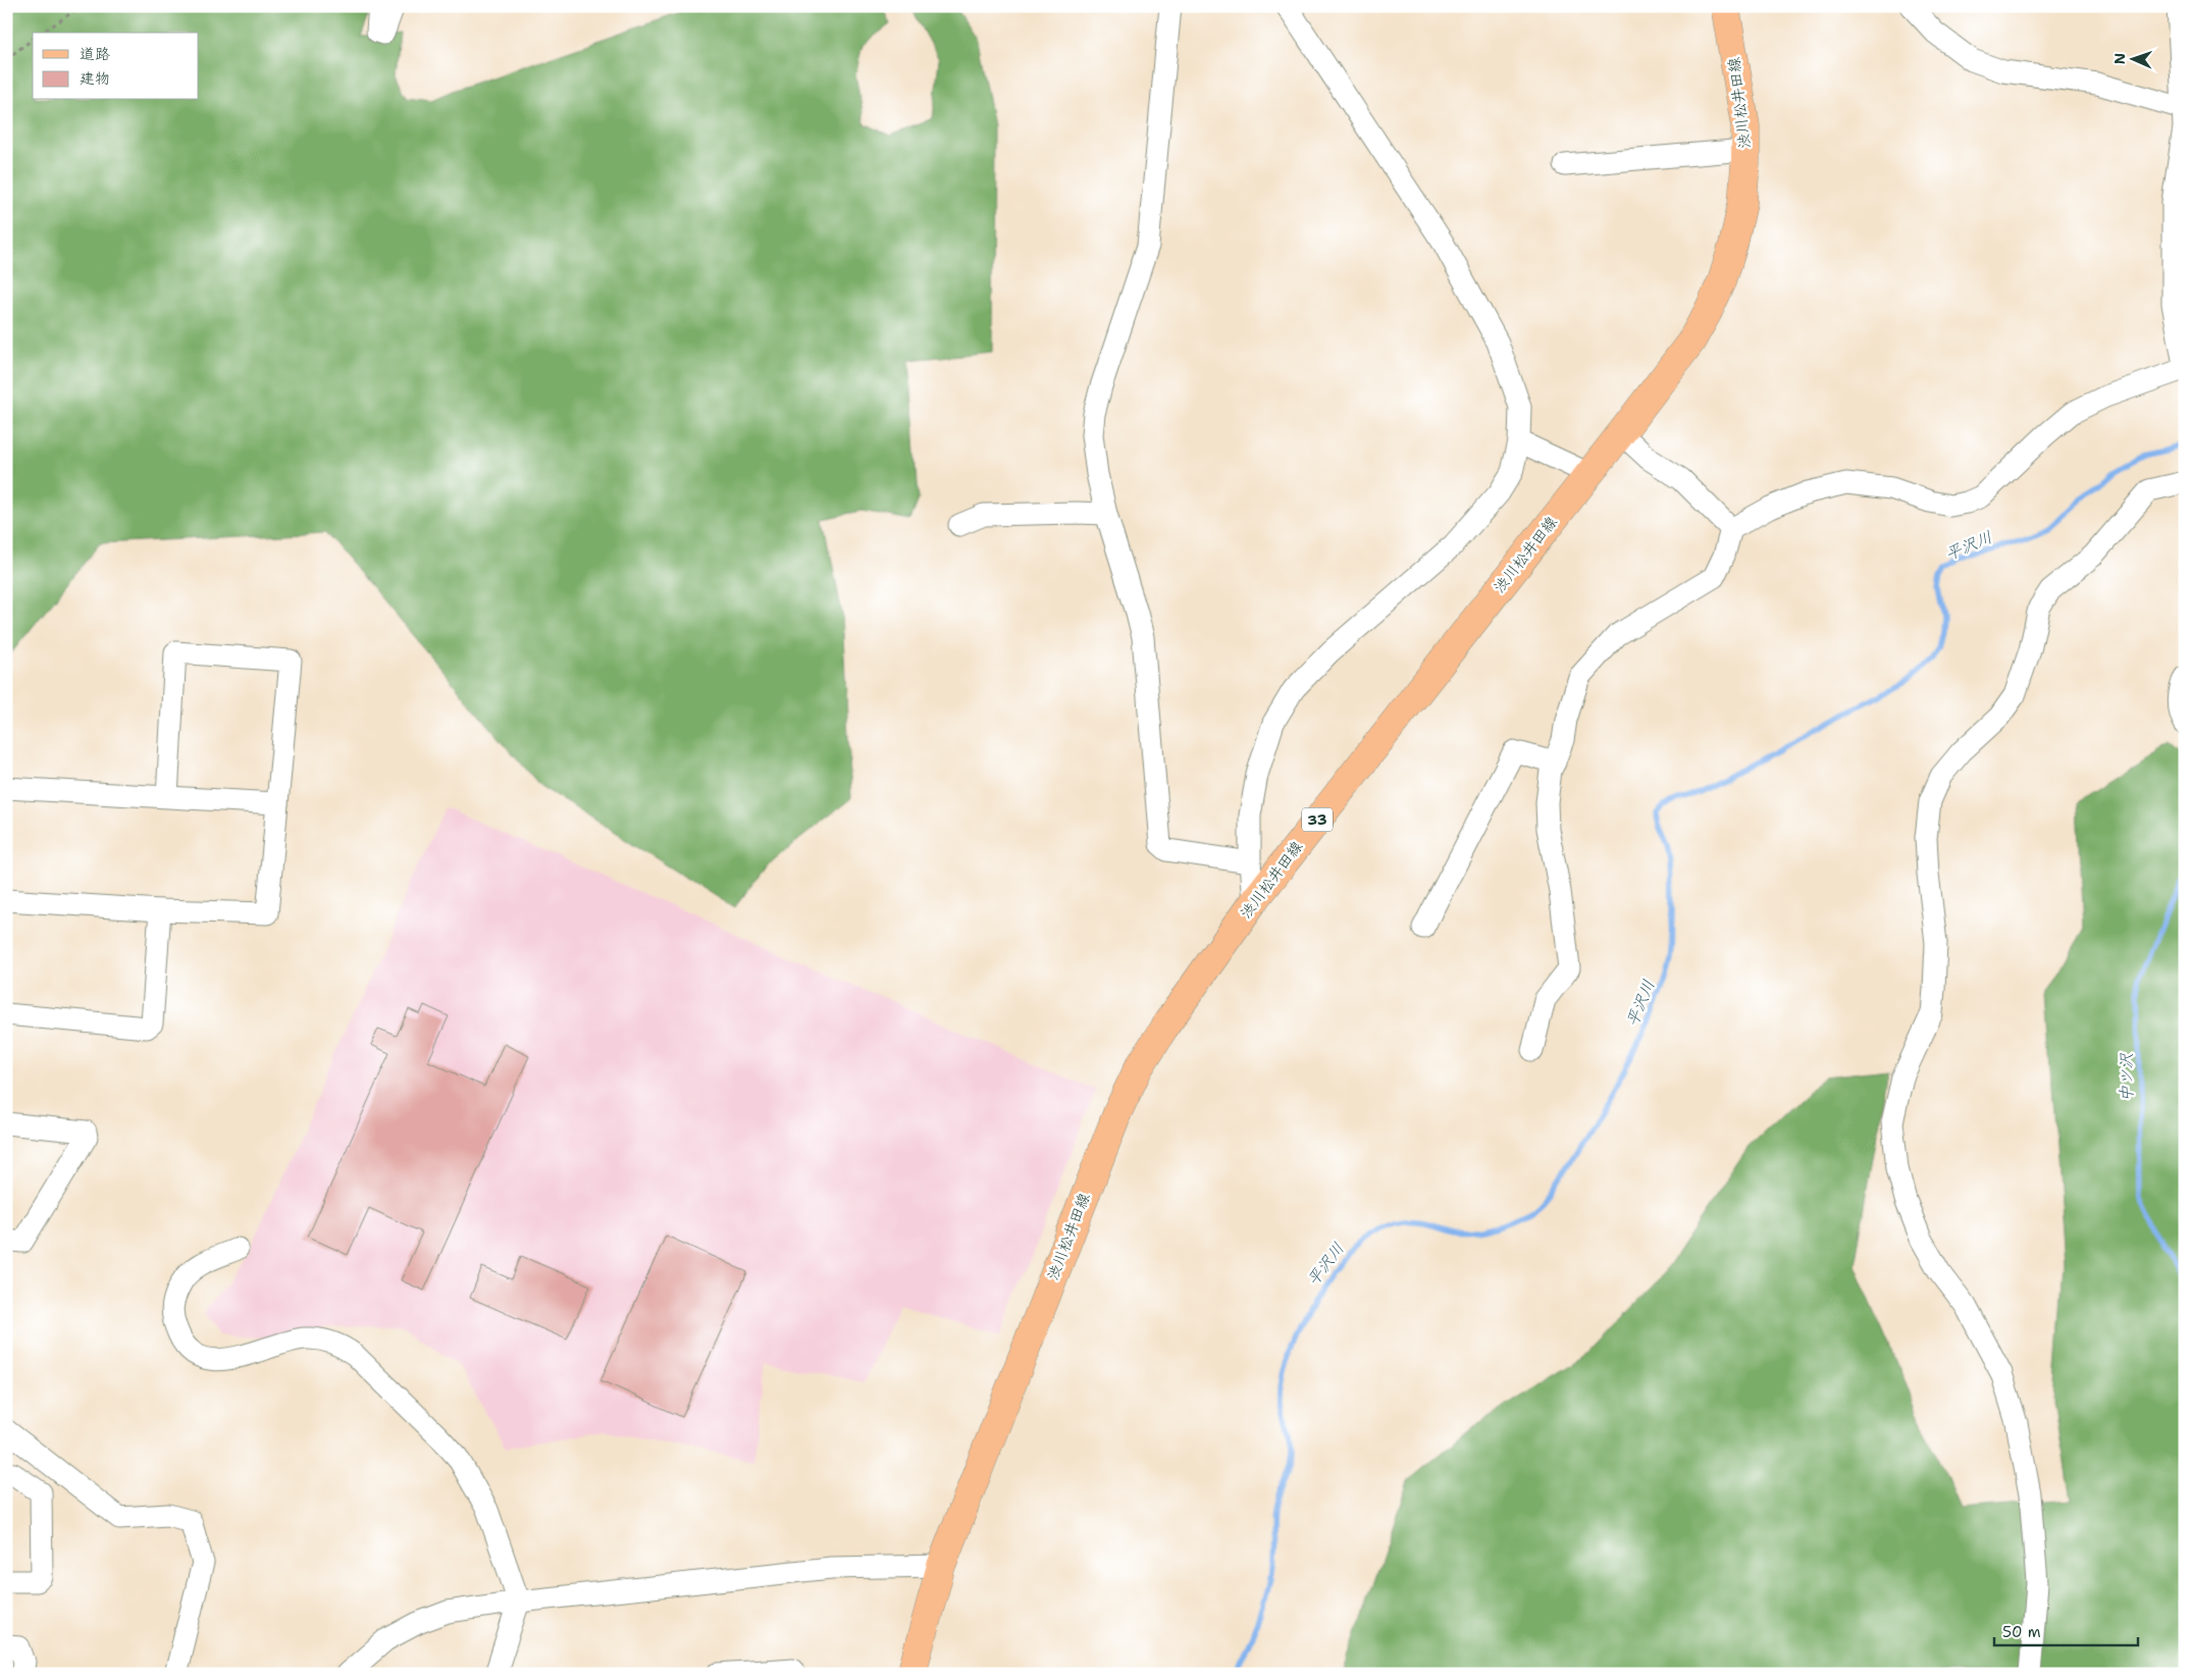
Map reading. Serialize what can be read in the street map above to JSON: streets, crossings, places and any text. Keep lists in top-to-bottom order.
{
  "streets": {
    "main road": ["渋川松井田線", "33"]
  },
  "water": ["平沢川", "中ツ沢"],
  "legend": ["道路", "建物"],
  "scale_bar": "50 m",
  "north": "left"
}
